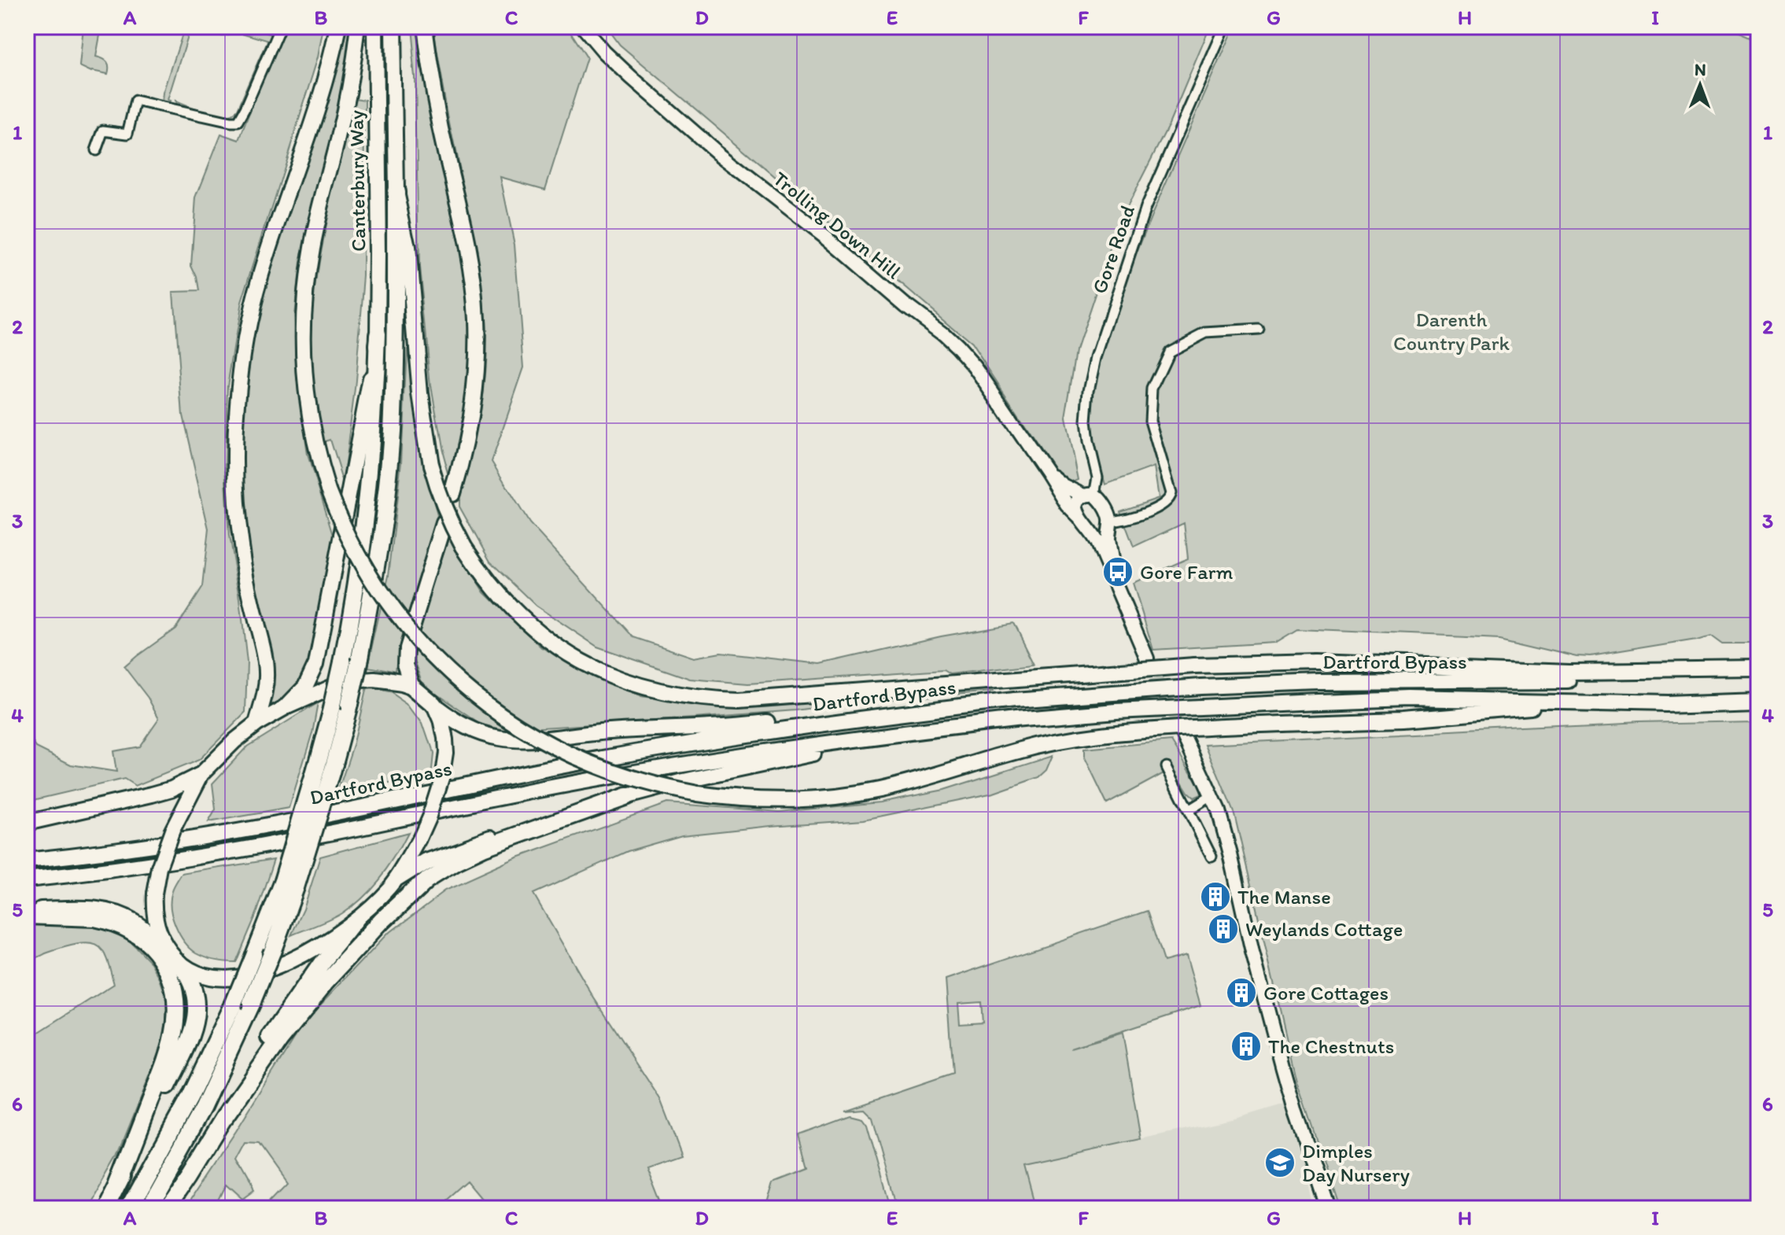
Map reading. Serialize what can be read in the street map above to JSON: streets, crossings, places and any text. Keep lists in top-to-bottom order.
{
  "streets": {
    "highway": ["Canterbury Way", "Dartford Bypass"],
    "main road": ["Trolling Down Hill"],
    "street": ["Gore Road"]
  },
  "crossings": [
    ["Trolling Down Hill", "Gore Road"]
  ],
  "parks": ["Darenth Country Park"],
  "places": {
    "bus stop": ["Gore Farm"],
    "building": [
      "The Manse",
      "Weylands Cottage",
      "Gore Cottages",
      "The Chestnuts"
    ],
    "school or university": ["Dimples Day Nursery"]
  },
  "north": "top",
  "grid": {
    "columns": [
      "A",
      "B",
      "C",
      "D",
      "E",
      "F",
      "G",
      "H",
      "I"
    ],
    "rows": [
      "1",
      "2",
      "3",
      "4",
      "5",
      "6"
    ]
  }
}
